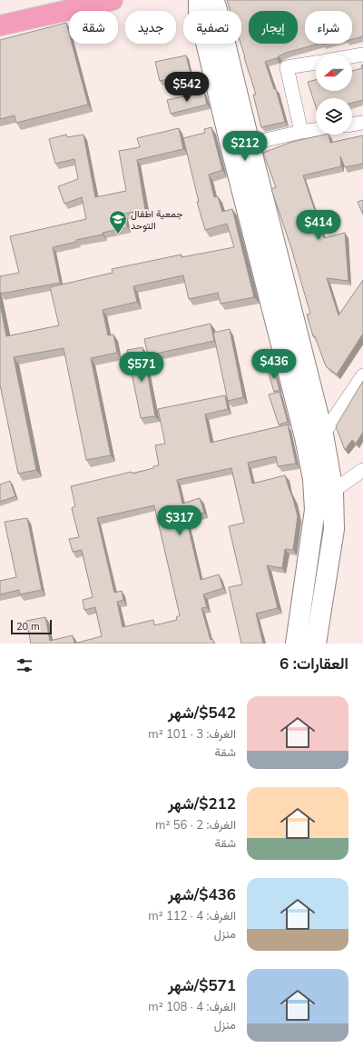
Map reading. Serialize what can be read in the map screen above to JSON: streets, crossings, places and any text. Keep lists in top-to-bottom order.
{
  "places": {
    "school or university": ["جمعية اطفال التوحد"]
  },
  "scale_bar": "20 m",
  "north": "left",
  "page": {
    "chip": [
      "شراء",
      "إيجار",
      "تصفية",
      "جديد",
      "شقة"
    ],
    "price": [
      "$542",
      "$212",
      "$414",
      "$436",
      "$571",
      "$317"
    ],
    "scale": "20 m",
    "heading": "العقارات: 6",
    "list": [
      {
        "name": "$542/شهر",
        "note": "الغرف: 3 · 101 m² · شقة"
      },
      {
        "name": "$212/شهر",
        "note": "الغرف: 2 · 56 m² · شقة"
      },
      {
        "name": "$436/شهر",
        "note": "الغرف: 4 · 112 m² · منزل"
      },
      {
        "name": "$571/شهر",
        "note": "الغرف: 4 · 108 m² · منزل"
      }
    ]
  }
}
